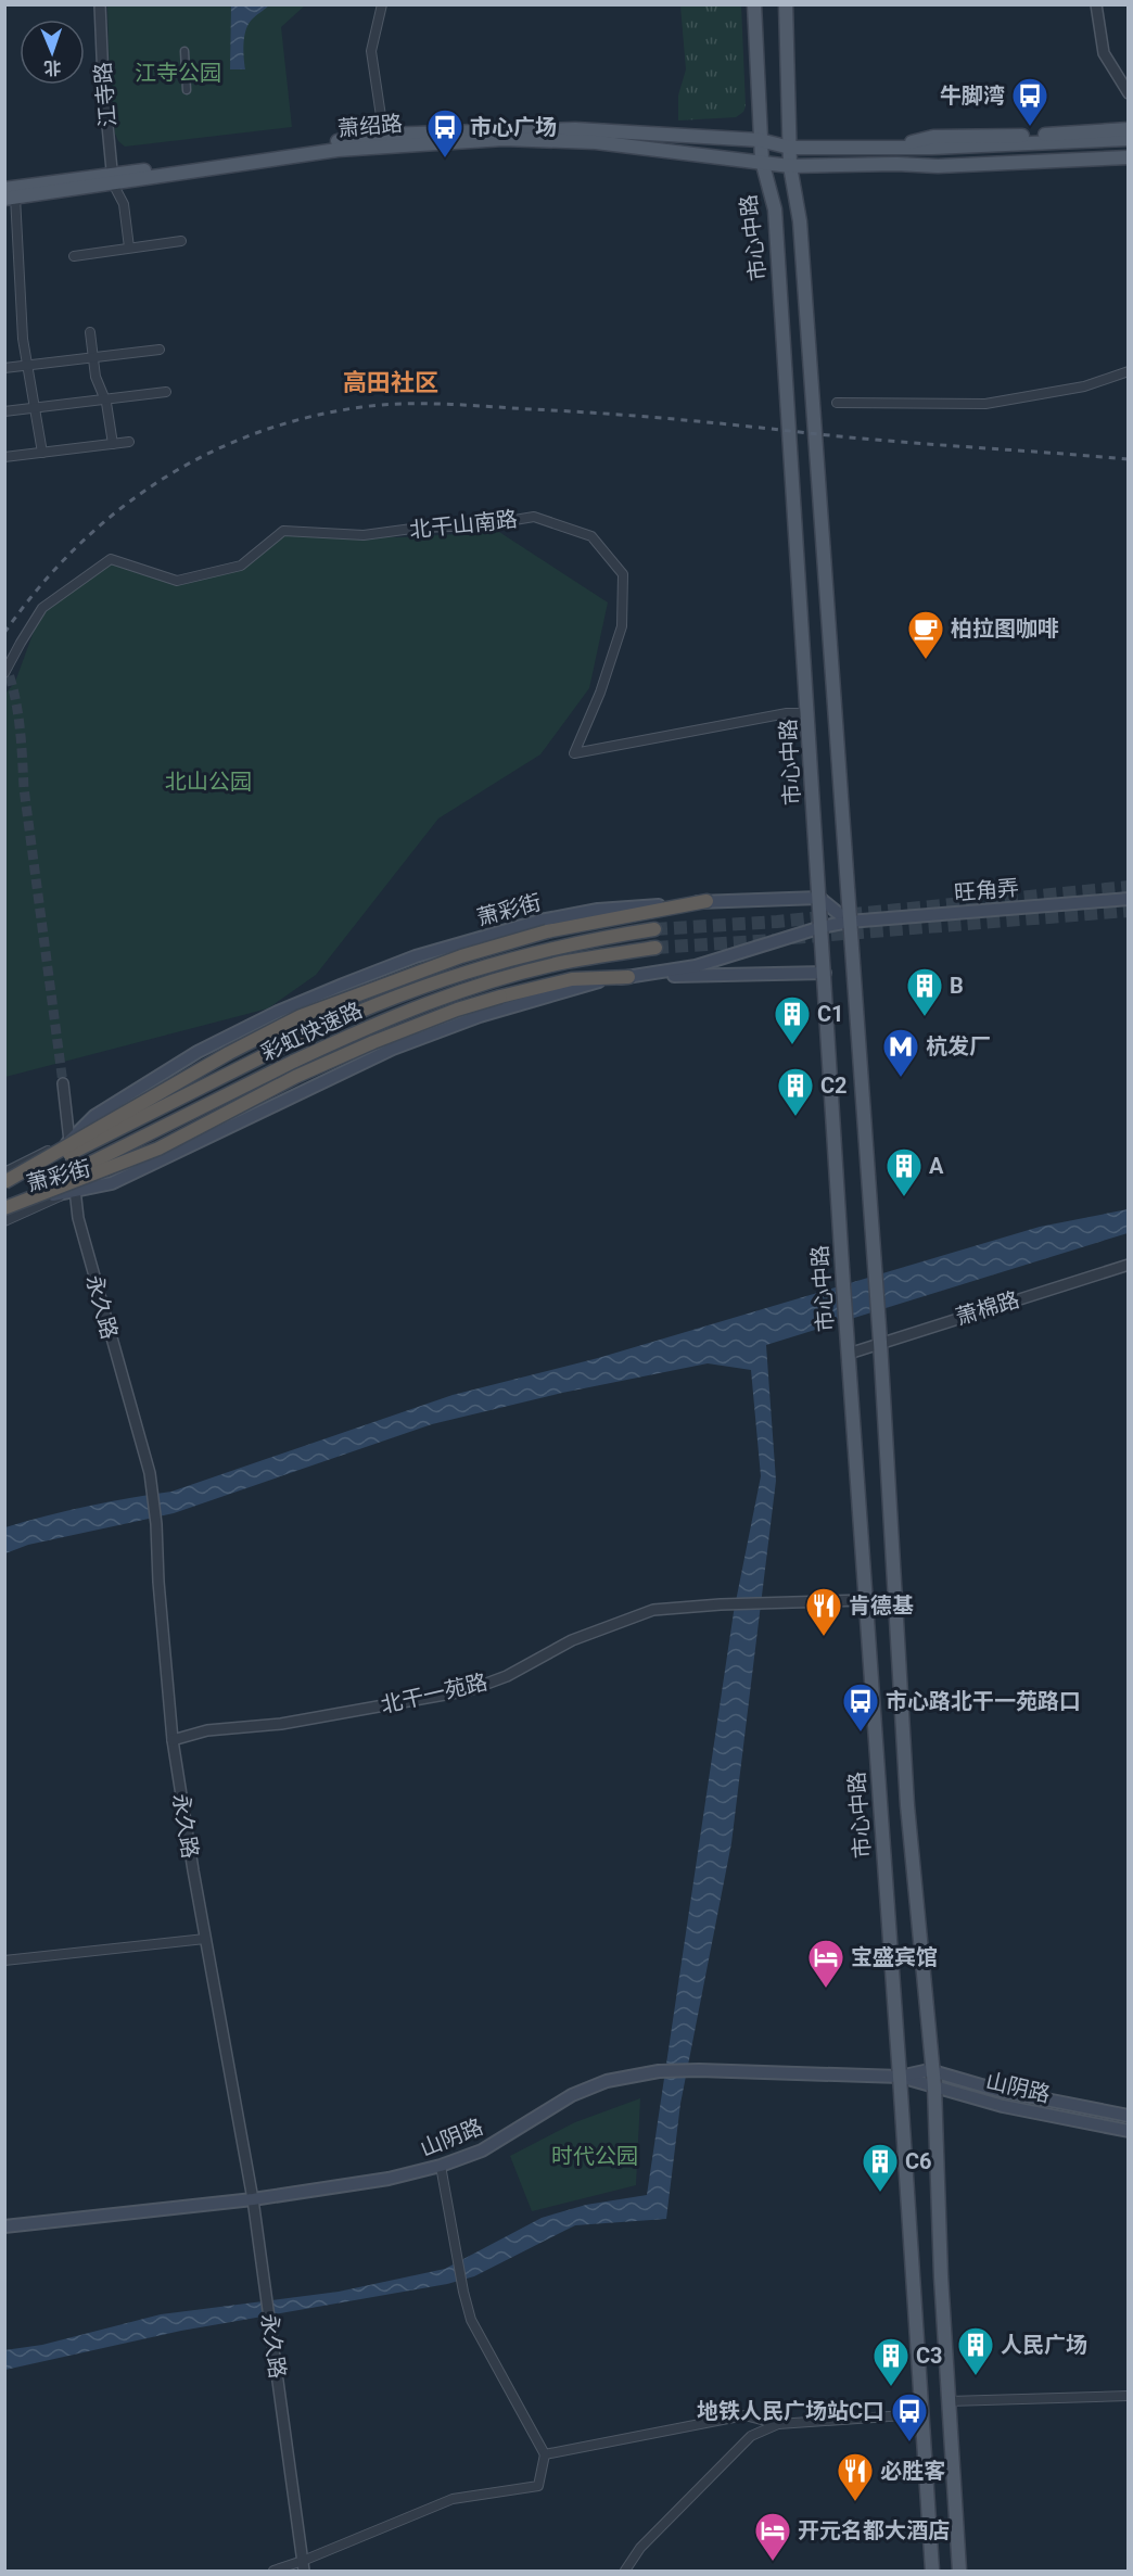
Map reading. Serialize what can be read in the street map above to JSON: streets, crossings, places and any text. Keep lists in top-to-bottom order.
{
  "streets": {
    "highway": ["彩虹快速路"],
    "main road": [
      "萧绍路",
      "市心中路",
      "旺角弄",
      "萧彩街",
      "山阴路"
    ],
    "street": [
      "江寺路",
      "北干山南路",
      "永久路",
      "萧棉路",
      "北干一苑路"
    ]
  },
  "crossings": [
    ["江寺路", "萧绍路"],
    ["萧绍路", "市心中路"],
    ["市心中路", "北干山南路"],
    ["市心中路", "萧彩街"],
    ["市心中路", "萧棉路"],
    ["市心中路", "北干一苑路"],
    ["市心中路", "山阴路"],
    ["旺角弄", "萧彩街"],
    ["萧彩街", "彩虹快速路"],
    ["萧彩街", "永久路"],
    ["永久路", "北干一苑路"],
    ["永久路", "山阴路"]
  ],
  "districts": ["高田社区"],
  "parks": ["江寺公园", "北山公园", "时代公园"],
  "places": {
    "bus stop": [
      "牛脚湾",
      "市心广场",
      "市心路北干一苑路口",
      "地铁人民广场站C口"
    ],
    "cafe": ["柏拉图咖啡"],
    "building": [
      "B",
      "C1",
      "C2",
      "A",
      "C6",
      "人民广场",
      "C3"
    ],
    "metro station": ["杭发厂"],
    "restaurant": ["肯德基", "必胜客"],
    "hotel": ["宝盛宾馆", "开元名都大酒店"]
  },
  "north": "bottom"
}
